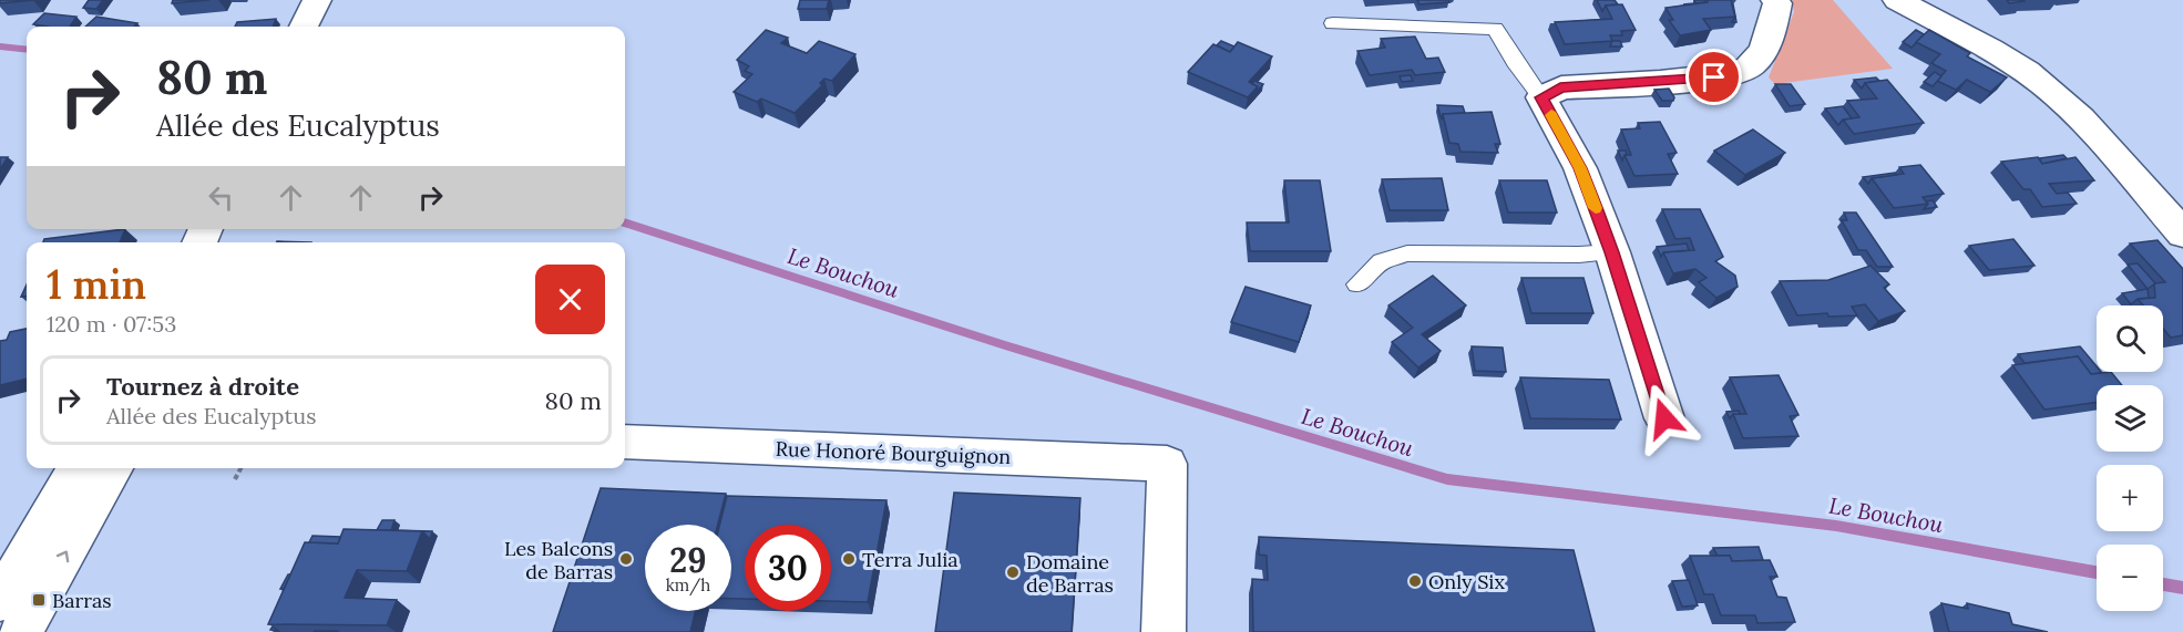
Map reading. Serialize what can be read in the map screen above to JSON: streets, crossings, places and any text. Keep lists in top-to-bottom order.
{
  "streets": {
    "street": ["Rue Honoré Bourguignon"]
  },
  "water": ["Le Bouchou"],
  "places": {
    "other": [
      "Les Balcons de Barras",
      "Terra Julia",
      "Domaine de Barras",
      "Only Six"
    ],
    "transit": ["Barras"]
  },
  "page": {
    "turn": ["80 m", "Allée des Eucalyptus"],
    "heading": ["1 min", "120 m · 07:53"],
    "map_buttons": ["+", "−"],
    "list": [
      {
        "name": "Tournez à droite",
        "note": "Allée des Eucalyptus",
        "value": "80 m"
      }
    ],
    "speed": "29 km/h",
    "limit": "30"
  }
}
